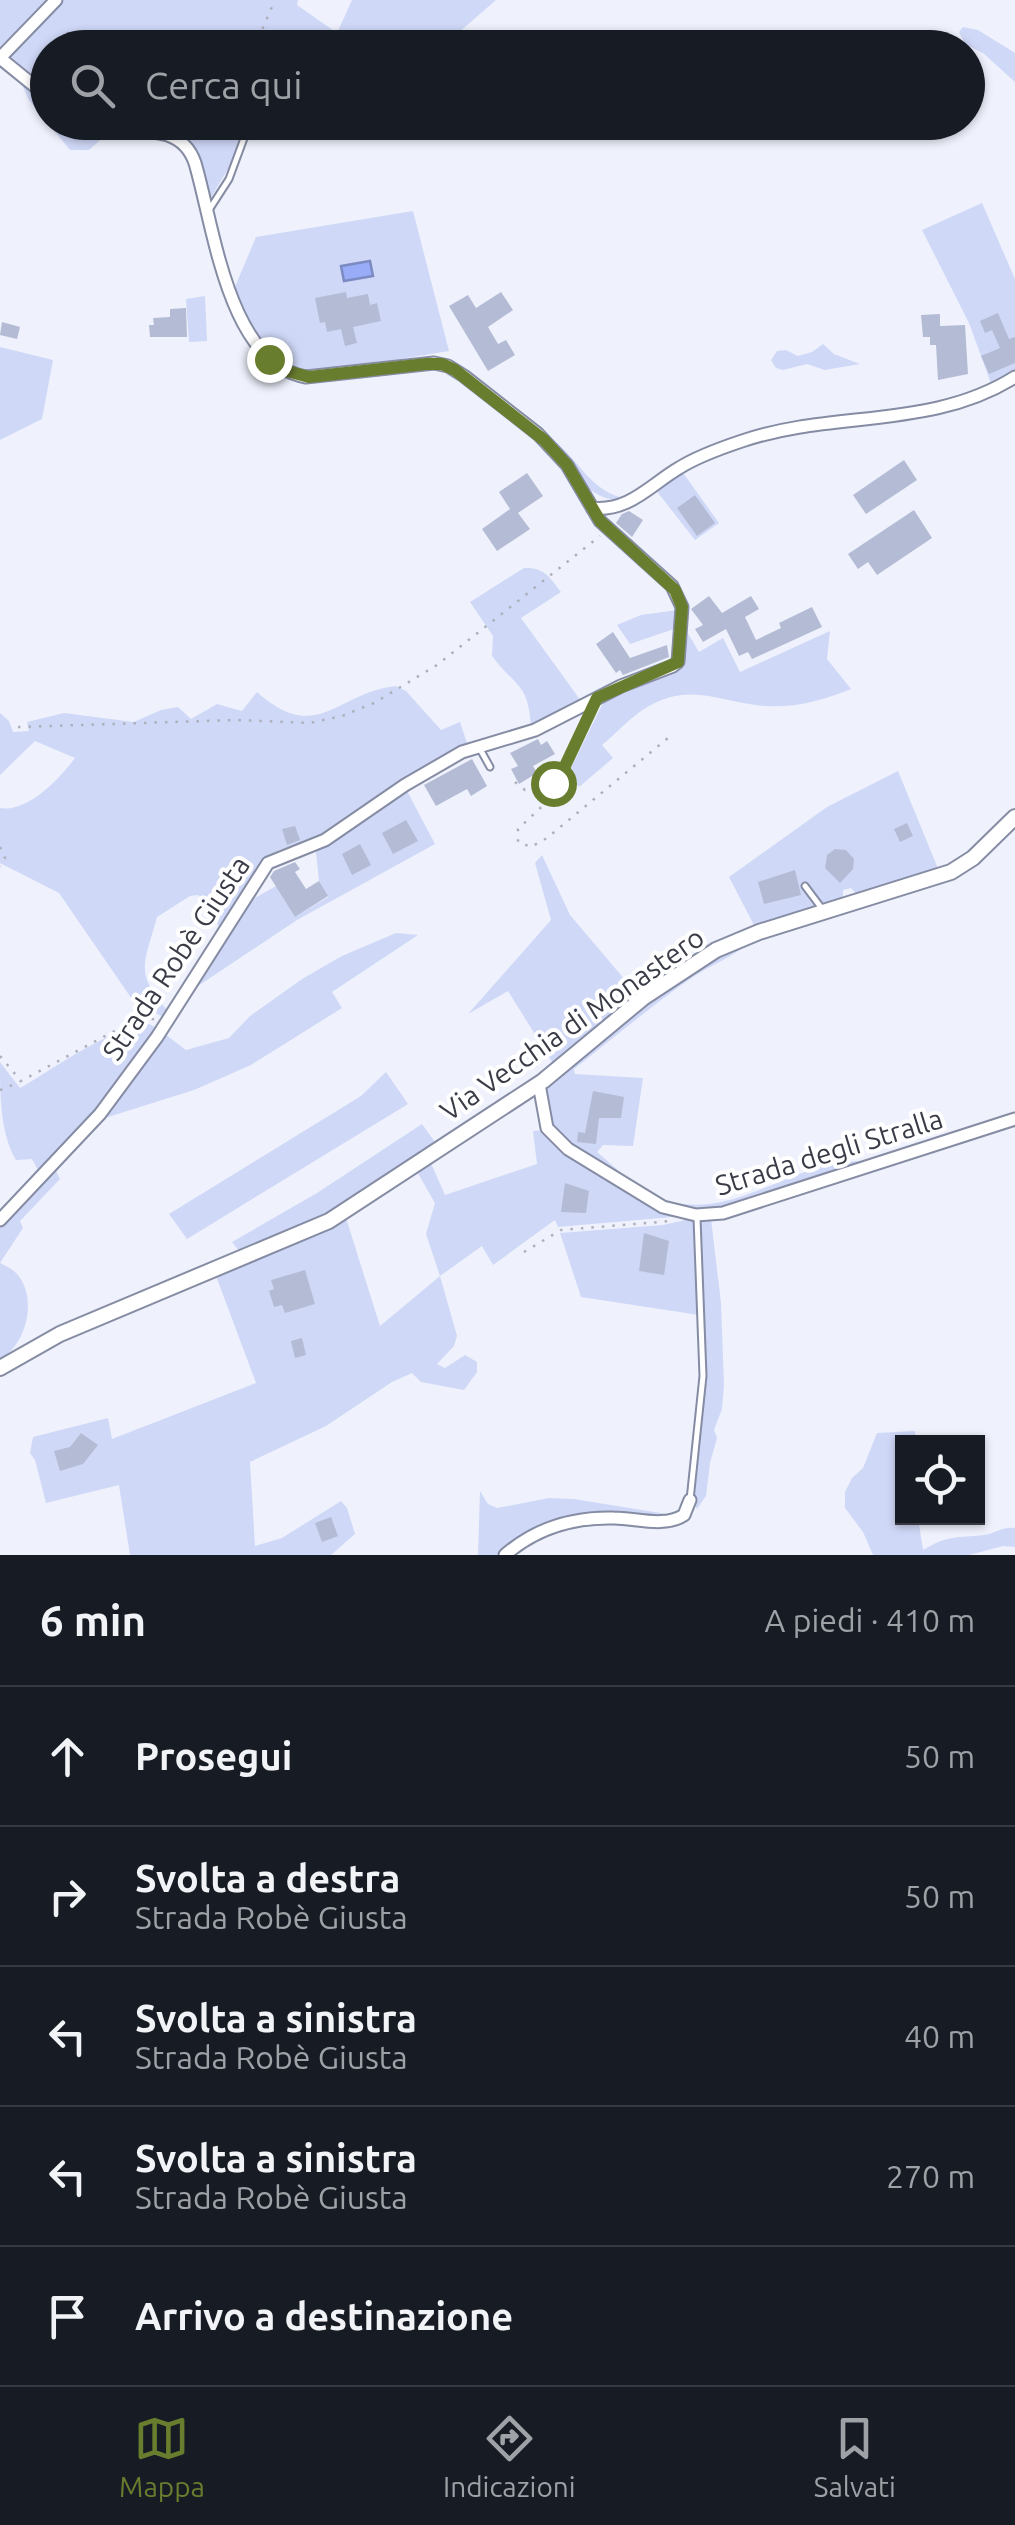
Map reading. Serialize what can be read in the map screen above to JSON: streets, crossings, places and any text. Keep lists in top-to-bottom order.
{
  "streets": {
    "street": ["Strada Robè Giusta", "Via Vecchia di Monastero", "Strada degli Stralla"]
  },
  "crossings": [
    ["Via Vecchia di Monastero", "Strada degli Stralla"]
  ],
  "page": {
    "search": "Cerca qui",
    "heading": ["6 min", "A piedi · 410 m"],
    "list": [
      ["Prosegui", "50 m"],
      ["Svolta a destra", "Strada Robè Giusta", "50 m"],
      ["Svolta a sinistra", "Strada Robè Giusta", "40 m"],
      ["Svolta a sinistra", "Strada Robè Giusta", "270 m"],
      "Arrivo a destinazione"
    ],
    "nav": ["Mappa", "Indicazioni", "Salvati"]
  }
}
